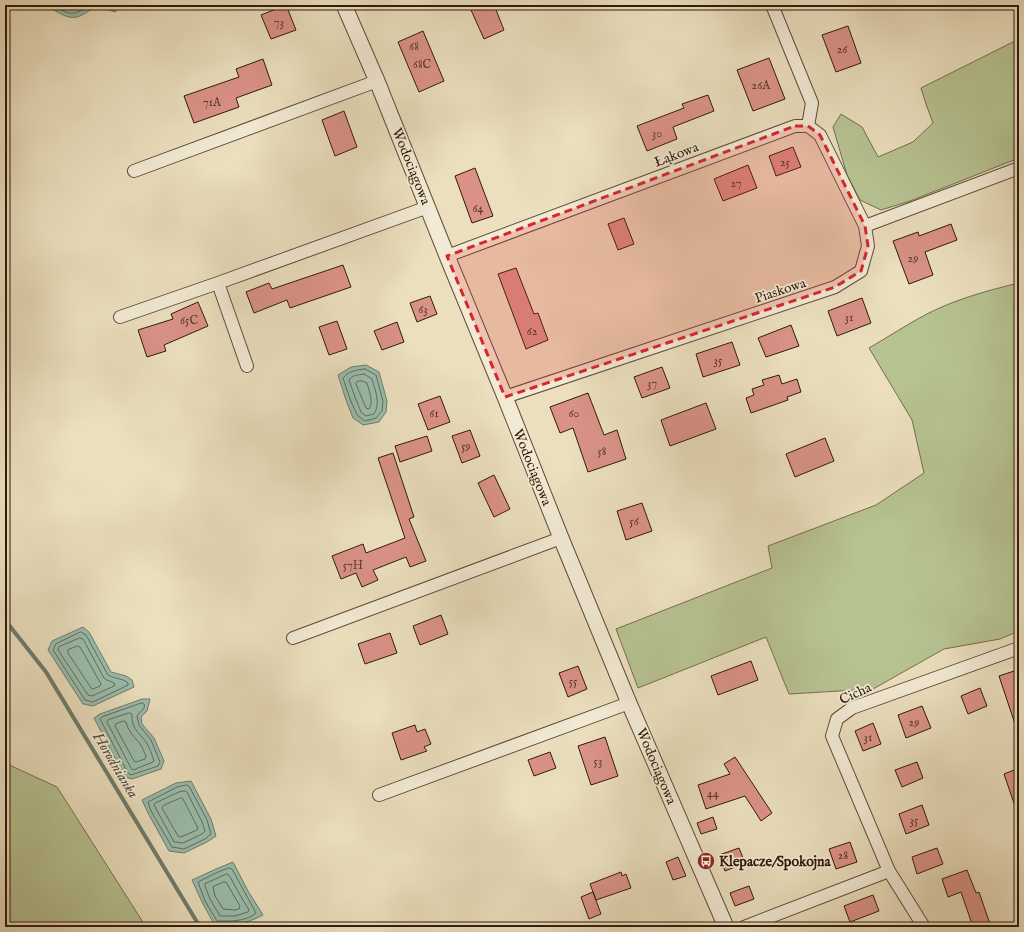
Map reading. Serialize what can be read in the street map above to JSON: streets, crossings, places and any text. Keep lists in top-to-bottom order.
{
  "streets": {
    "street": [
      "Łąkowa",
      "Wodociągowa",
      "Piaskowa",
      "Cicha"
    ]
  },
  "crossings": [
    ["Łąkowa", "Wodociągowa"],
    ["Wodociągowa", "Piaskowa"]
  ],
  "water": ["Horodnianka"],
  "places": {
    "bus stop": ["Klepacze/Spokojna"]
  },
  "house_numbers": [
    "73",
    "68",
    "26",
    "68C",
    "26A",
    "71A",
    "30",
    "25",
    "27",
    "64",
    "29",
    "63",
    "31",
    "65C",
    "62",
    "35",
    "37",
    "61",
    "60",
    "59",
    "58",
    "56",
    "57H",
    "55",
    "29",
    "31",
    "53",
    "44",
    "35",
    "28"
  ]
}
